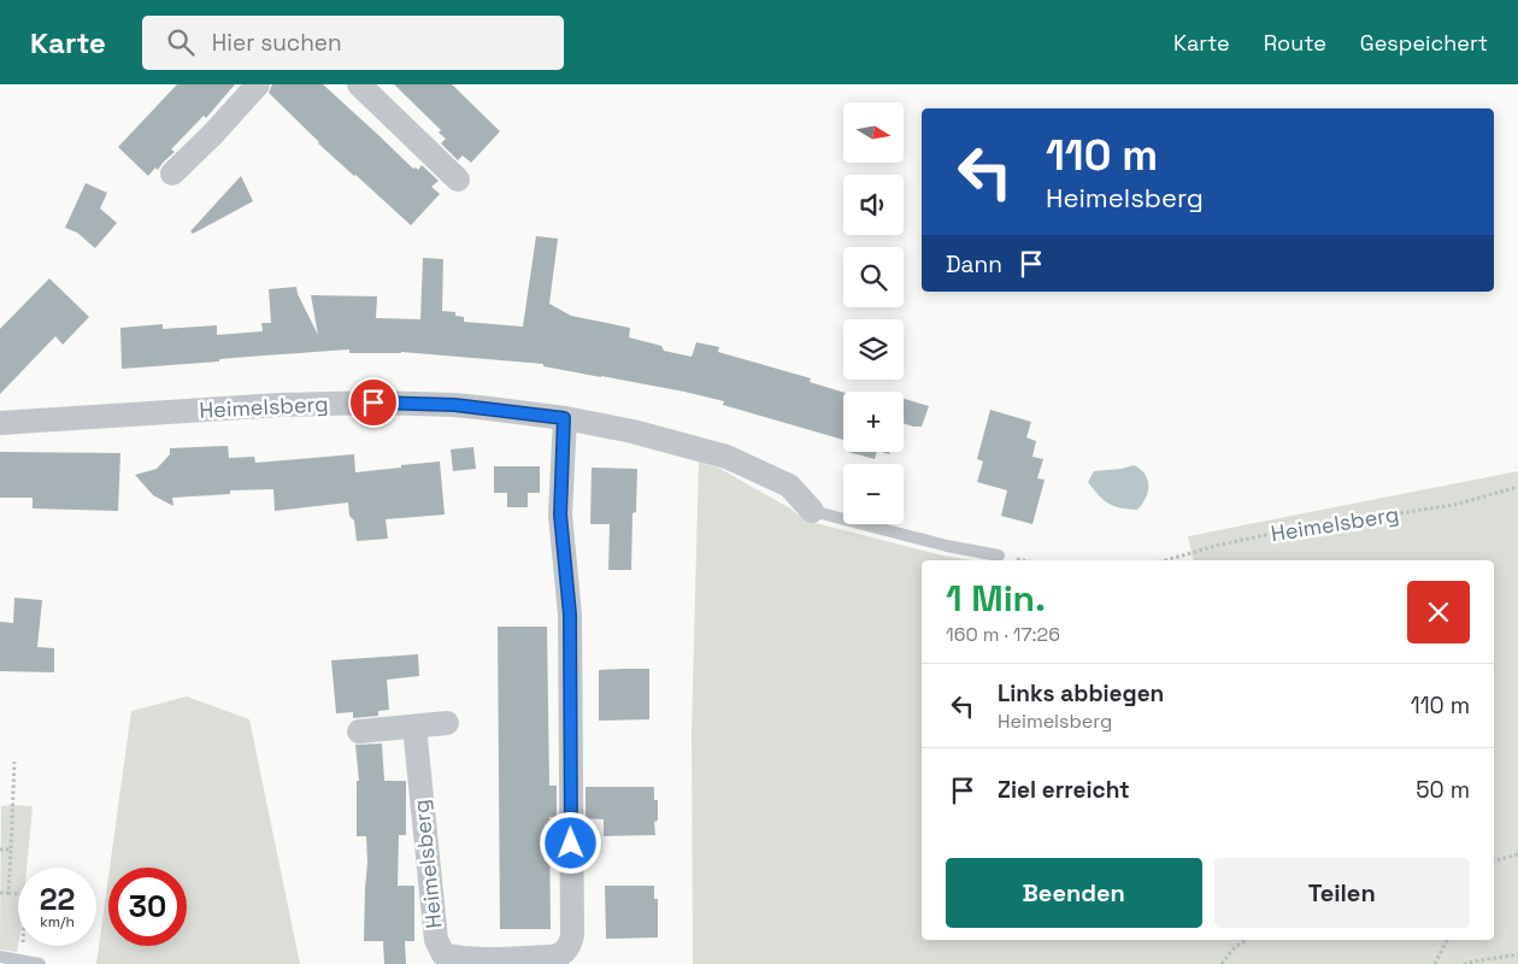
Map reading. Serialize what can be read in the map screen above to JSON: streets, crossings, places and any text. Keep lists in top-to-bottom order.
{
  "streets": {
    "street": ["Heimelsberg"]
  },
  "north": "right",
  "page": {
    "header": "Karte",
    "search": "Hier suchen",
    "nav": ["Karte", "Route", "Gespeichert"],
    "map_buttons": ["+", "−"],
    "turn": ["110 m", "Heimelsberg"],
    "then": "Dann",
    "heading": ["1 Min.", "160 m · 17:26"],
    "list": [
      {
        "name": "Links abbiegen",
        "note": "Heimelsberg",
        "value": "110 m"
      },
      {
        "name": "Ziel erreicht",
        "value": "50 m"
      }
    ],
    "buttons": ["Beenden", "Teilen"],
    "speed": "22 km/h",
    "limit": "30"
  }
}
